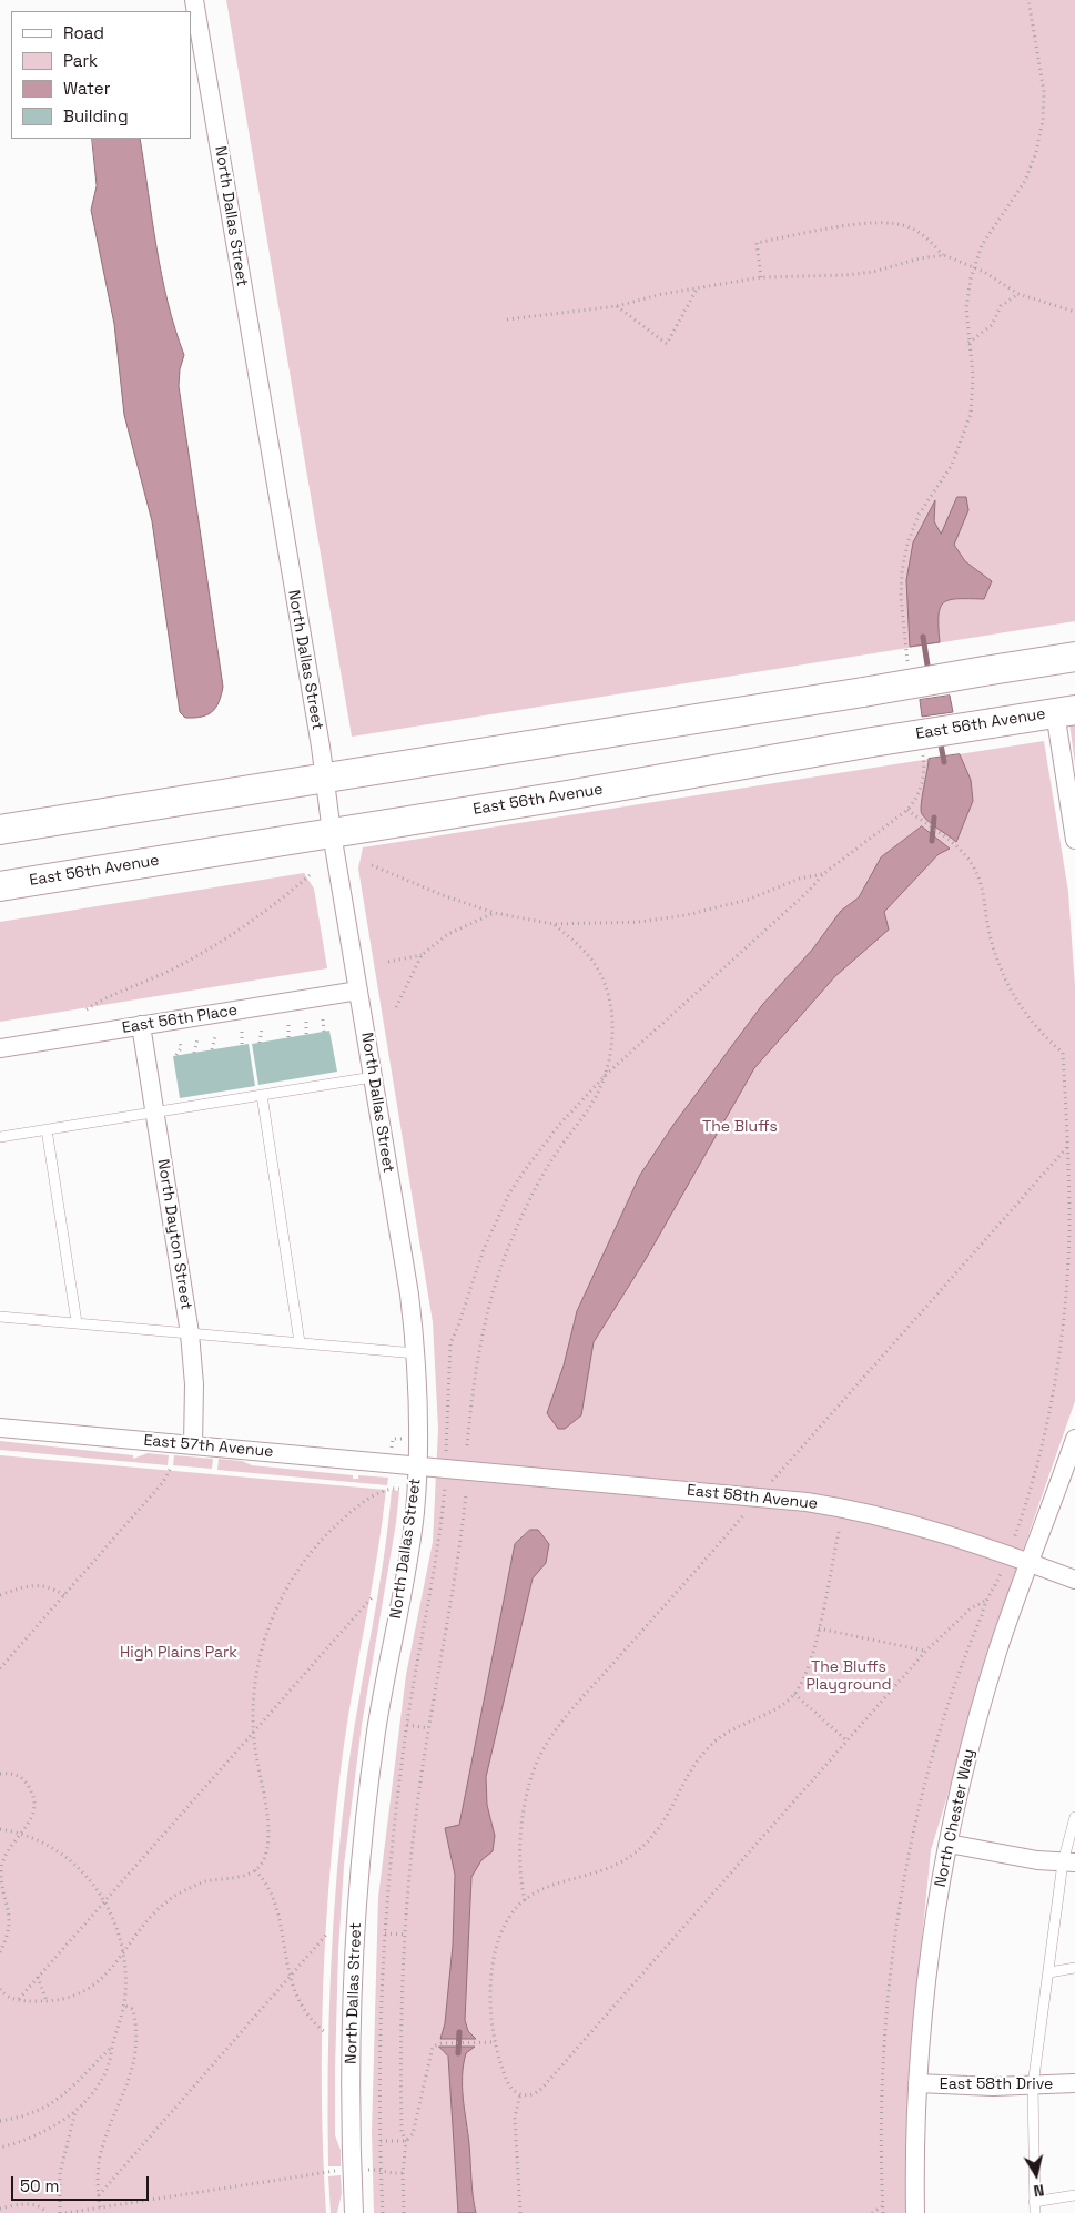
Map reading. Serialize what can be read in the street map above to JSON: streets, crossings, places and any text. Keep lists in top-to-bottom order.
{
  "streets": {
    "main road": ["East 56th Avenue"],
    "street": [
      "North Dallas Street",
      "East 56th Place",
      "North Dayton Street",
      "East 57th Avenue",
      "East 58th Avenue",
      "North Chester Way",
      "East 58th Drive"
    ]
  },
  "crossings": [
    ["North Dallas Street", "East 56th Avenue"],
    ["North Dallas Street", "East 56th Place"],
    ["North Dallas Street", "East 57th Avenue"],
    ["North Dallas Street", "East 58th Avenue"],
    ["East 56th Place", "North Dayton Street"],
    ["North Dayton Street", "East 57th Avenue"],
    ["East 57th Avenue", "East 58th Avenue"],
    ["East 58th Avenue", "North Chester Way"],
    ["North Chester Way", "East 58th Drive"]
  ],
  "parks": ["The Bluffs", "High Plains Park", "The Bluffs Playground"],
  "legend": [
    "Road",
    "Park",
    "Water",
    "Building"
  ],
  "scale_bar": "50 m",
  "north": "bottom"
}
